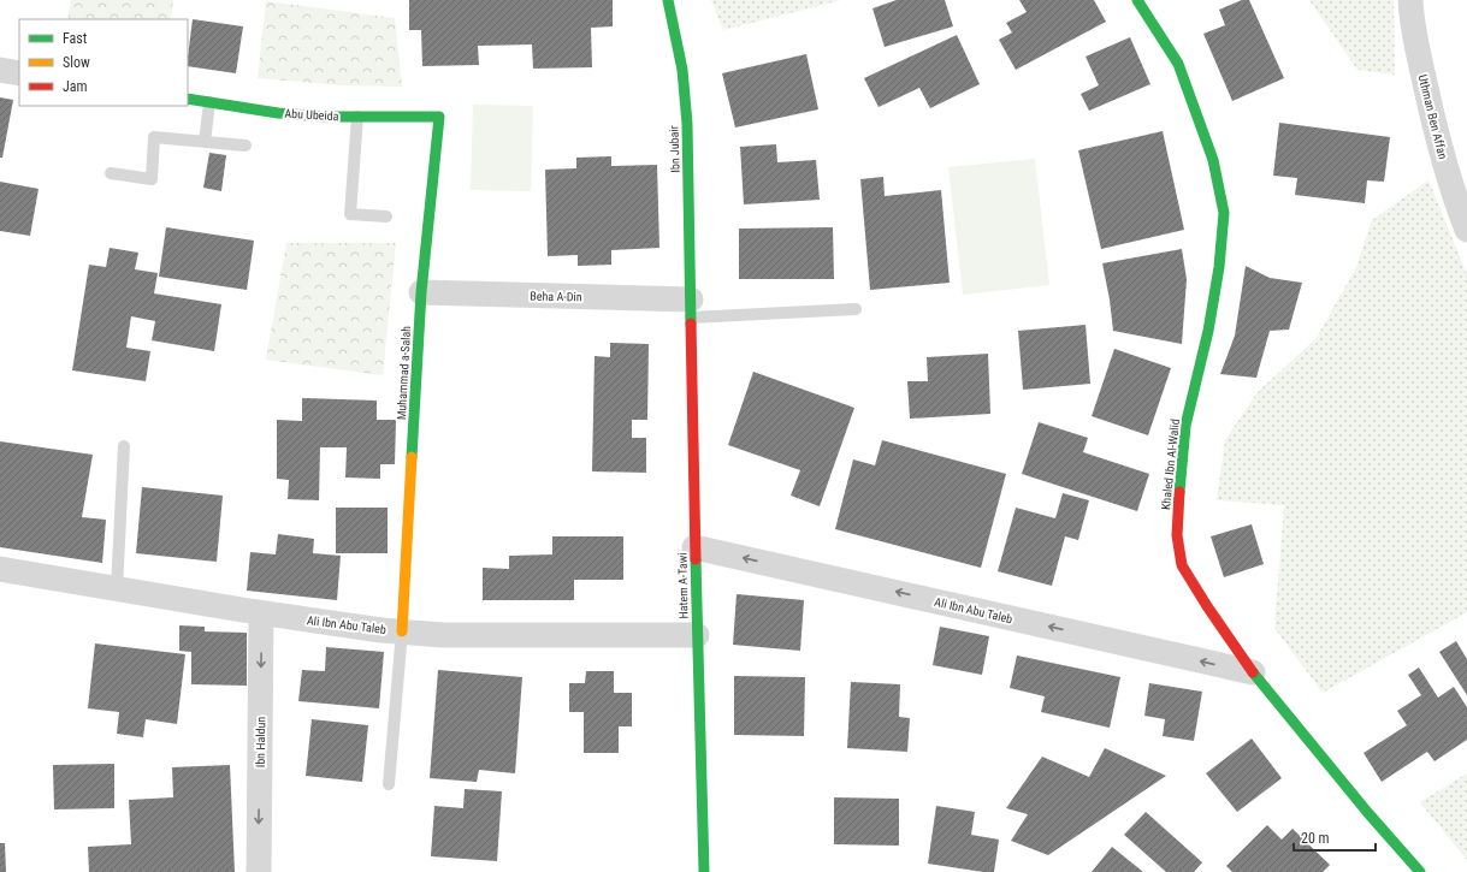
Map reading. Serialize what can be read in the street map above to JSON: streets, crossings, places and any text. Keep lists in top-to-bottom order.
{
  "streets": {
    "street": [
      "Abu Ubeida",
      "Uthman Ben Affan",
      "Ibn Jubair",
      "Beha A-Din",
      "Muhammad a-Salah",
      "Khaled Ibn Al-Walid",
      "Hatem A-Tawi",
      "Ali Ibn Abu Taleb",
      "Ibn Haldun"
    ]
  },
  "crossings": [
    ["Abu Ubeida", "Muhammad a-Salah"],
    ["Ibn Jubair", "Beha A-Din"],
    ["Ibn Jubair", "Hatem A-Tawi"],
    ["Beha A-Din", "Muhammad a-Salah"],
    ["Beha A-Din", "Hatem A-Tawi"],
    ["Muhammad a-Salah", "Ali Ibn Abu Taleb"],
    ["Khaled Ibn Al-Walid", "Ali Ibn Abu Taleb"],
    ["Hatem A-Tawi", "Ali Ibn Abu Taleb"],
    ["Ali Ibn Abu Taleb", "Ibn Haldun"]
  ],
  "one_way": ["Ali Ibn Abu Taleb", "Ibn Haldun"],
  "legend": ["Fast", "Slow", "Jam"],
  "scale_bar": "20 m"
}
